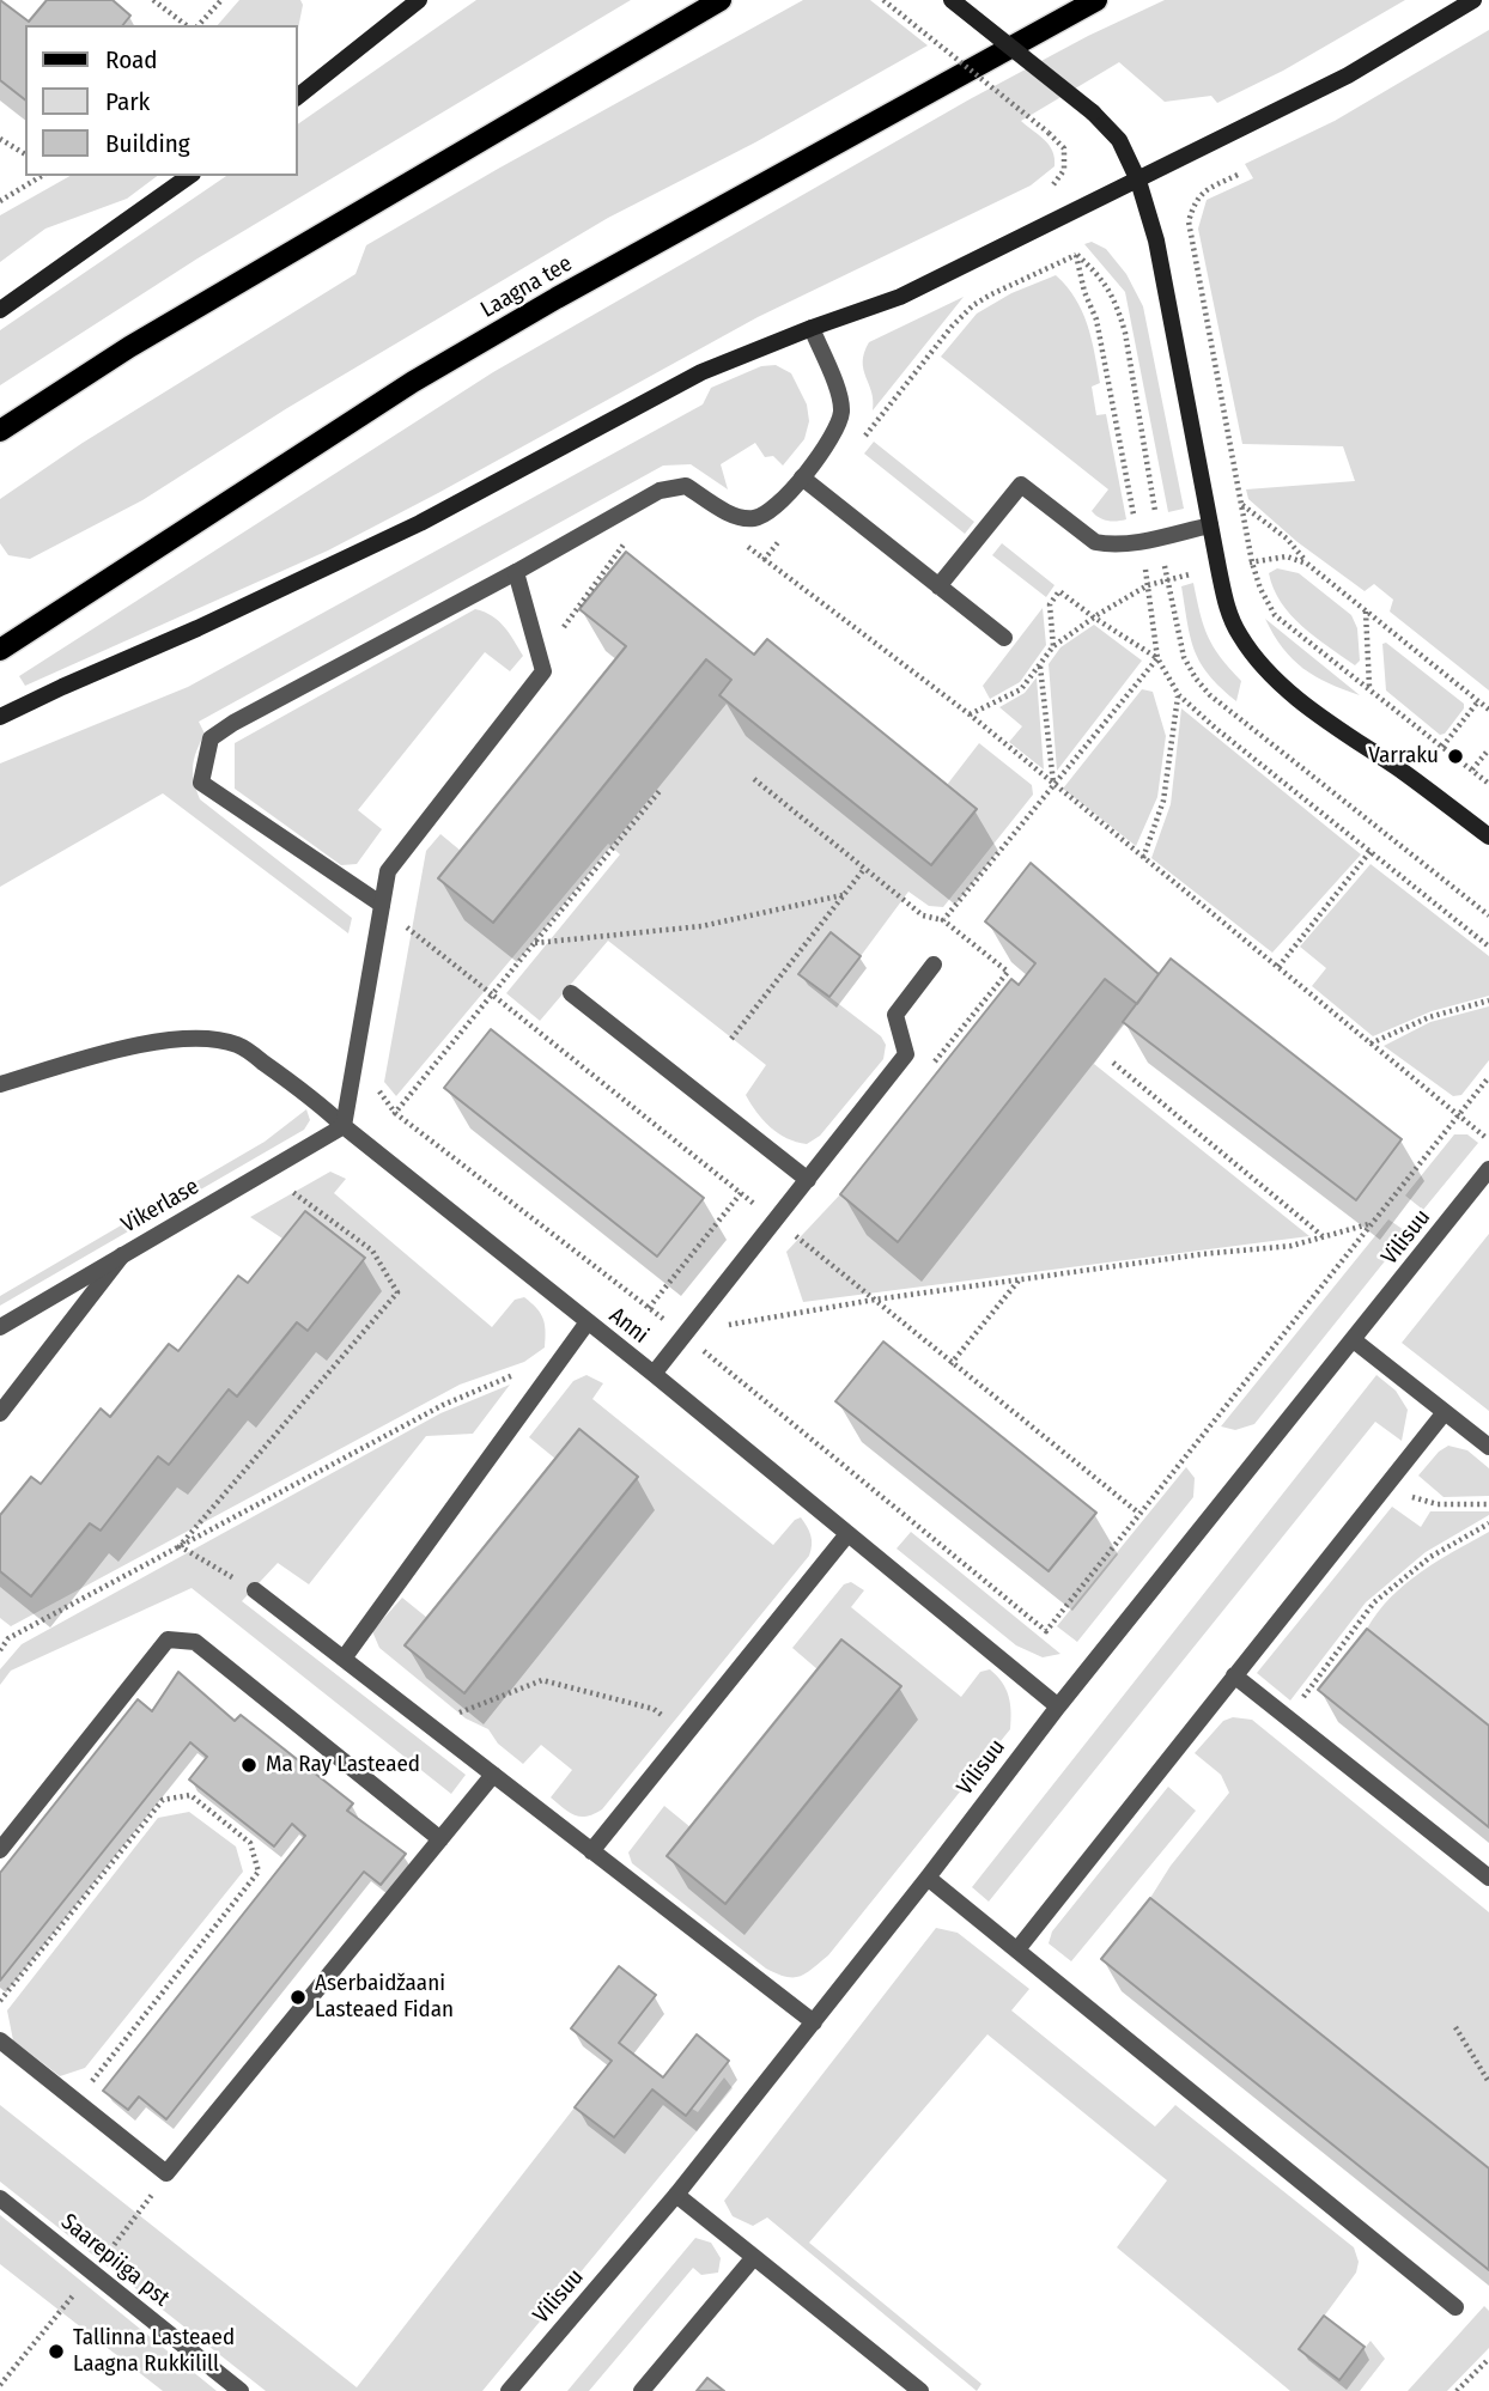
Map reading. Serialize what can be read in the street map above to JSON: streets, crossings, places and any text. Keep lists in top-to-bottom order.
{
  "streets": {
    "main road": ["Laagna tee"],
    "street": [
      "Vikerlase",
      "Vilisuu",
      "Anni",
      "Saarepiiga pst"
    ]
  },
  "crossings": [
    ["Vikerlase", "Anni"],
    ["Vilisuu", "Anni"]
  ],
  "places": [
    "Varraku",
    "Ma Ray Lasteaed",
    "Aserbaidžaani Lasteaed Fidan",
    "Tallinna Lasteaed Laagna Rukkilill"
  ],
  "legend": ["Road", "Park", "Building"]
}
